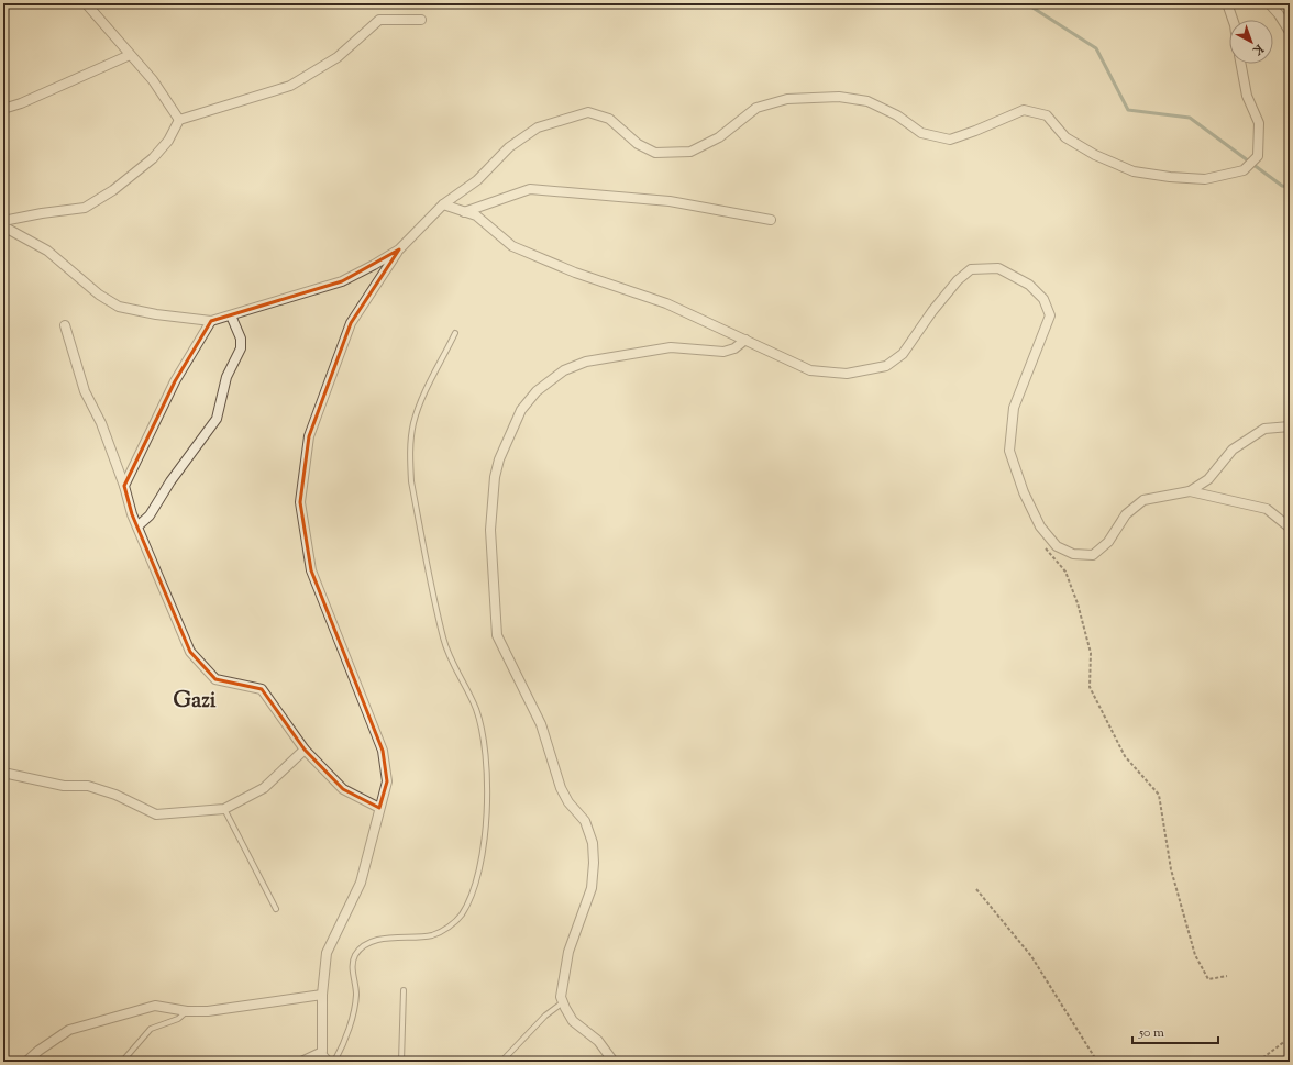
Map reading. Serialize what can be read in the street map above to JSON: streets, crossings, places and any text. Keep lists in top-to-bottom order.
{
  "districts": ["Gazi"],
  "scale_bar": "50 m",
  "north": "bottom right"
}
